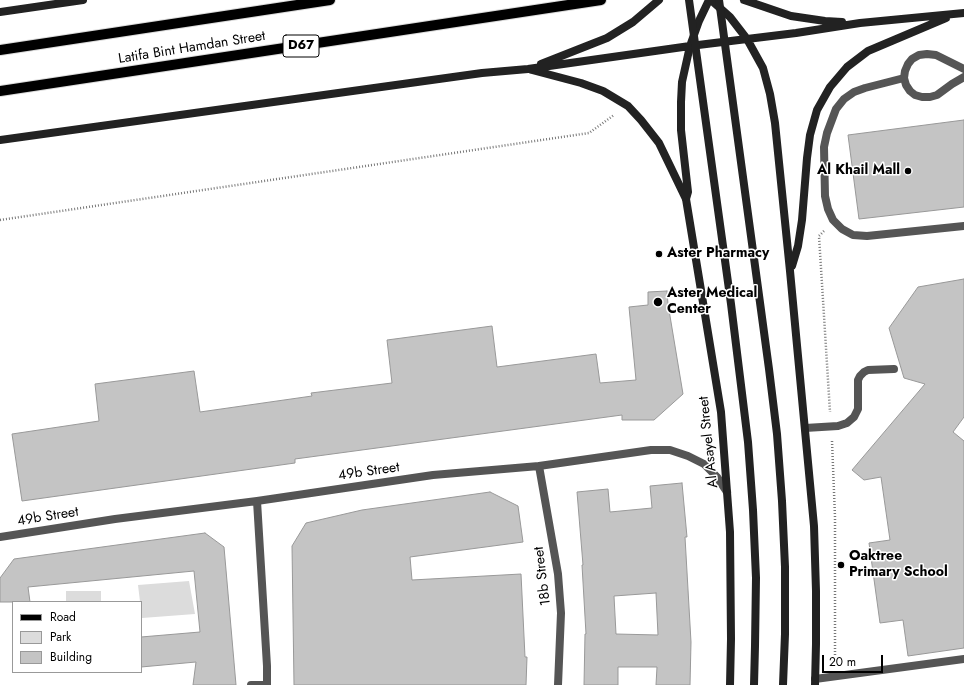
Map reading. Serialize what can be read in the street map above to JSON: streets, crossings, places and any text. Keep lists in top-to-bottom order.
{
  "streets": {
    "main road": ["D67", "Latifa Bint Hamdan Street"],
    "street": ["Al Asayel Street", "49b Street", "18b Street"]
  },
  "crossings": [
    ["Al Asayel Street", "49b Street"],
    ["49b Street", "18b Street"]
  ],
  "places": [
    "Al Khail Mall",
    "Aster Pharmacy",
    "Aster Medical Center",
    "Oaktree Primary School"
  ],
  "legend": ["Road", "Park", "Building"],
  "scale_bar": "20 m"
}
